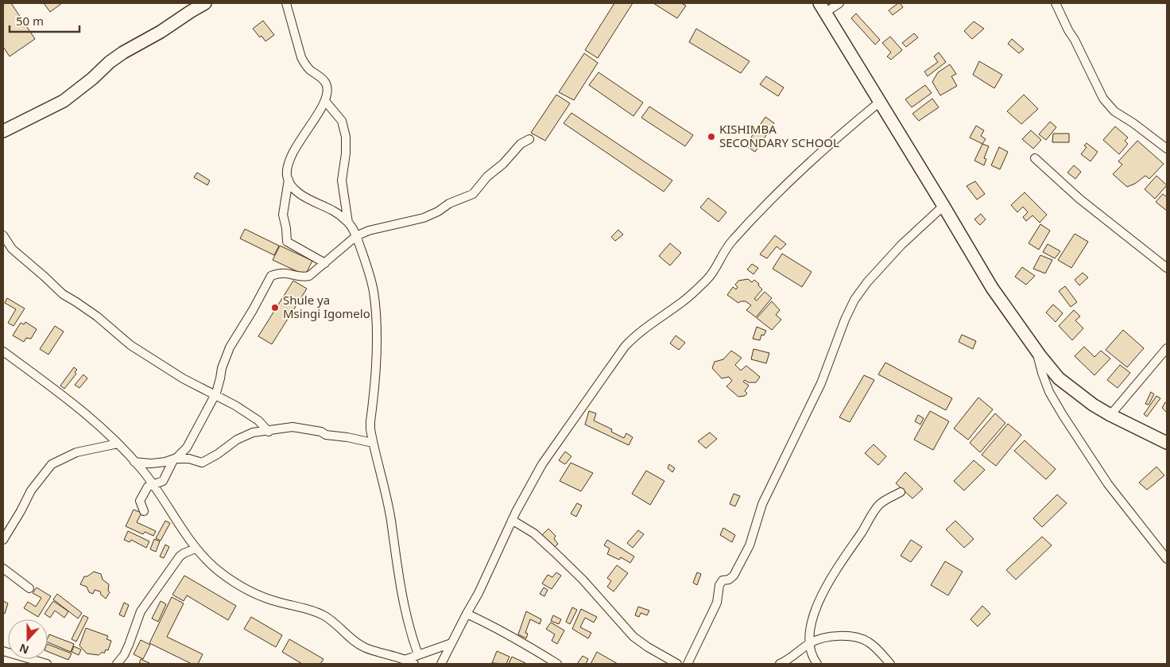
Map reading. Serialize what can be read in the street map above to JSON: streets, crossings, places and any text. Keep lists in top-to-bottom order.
{
  "places": ["KISHIMBA SECONDARY SCHOOL", "Shule ya Msingi Igomelo"],
  "scale_bar": "50 m",
  "north": "bottom"
}
